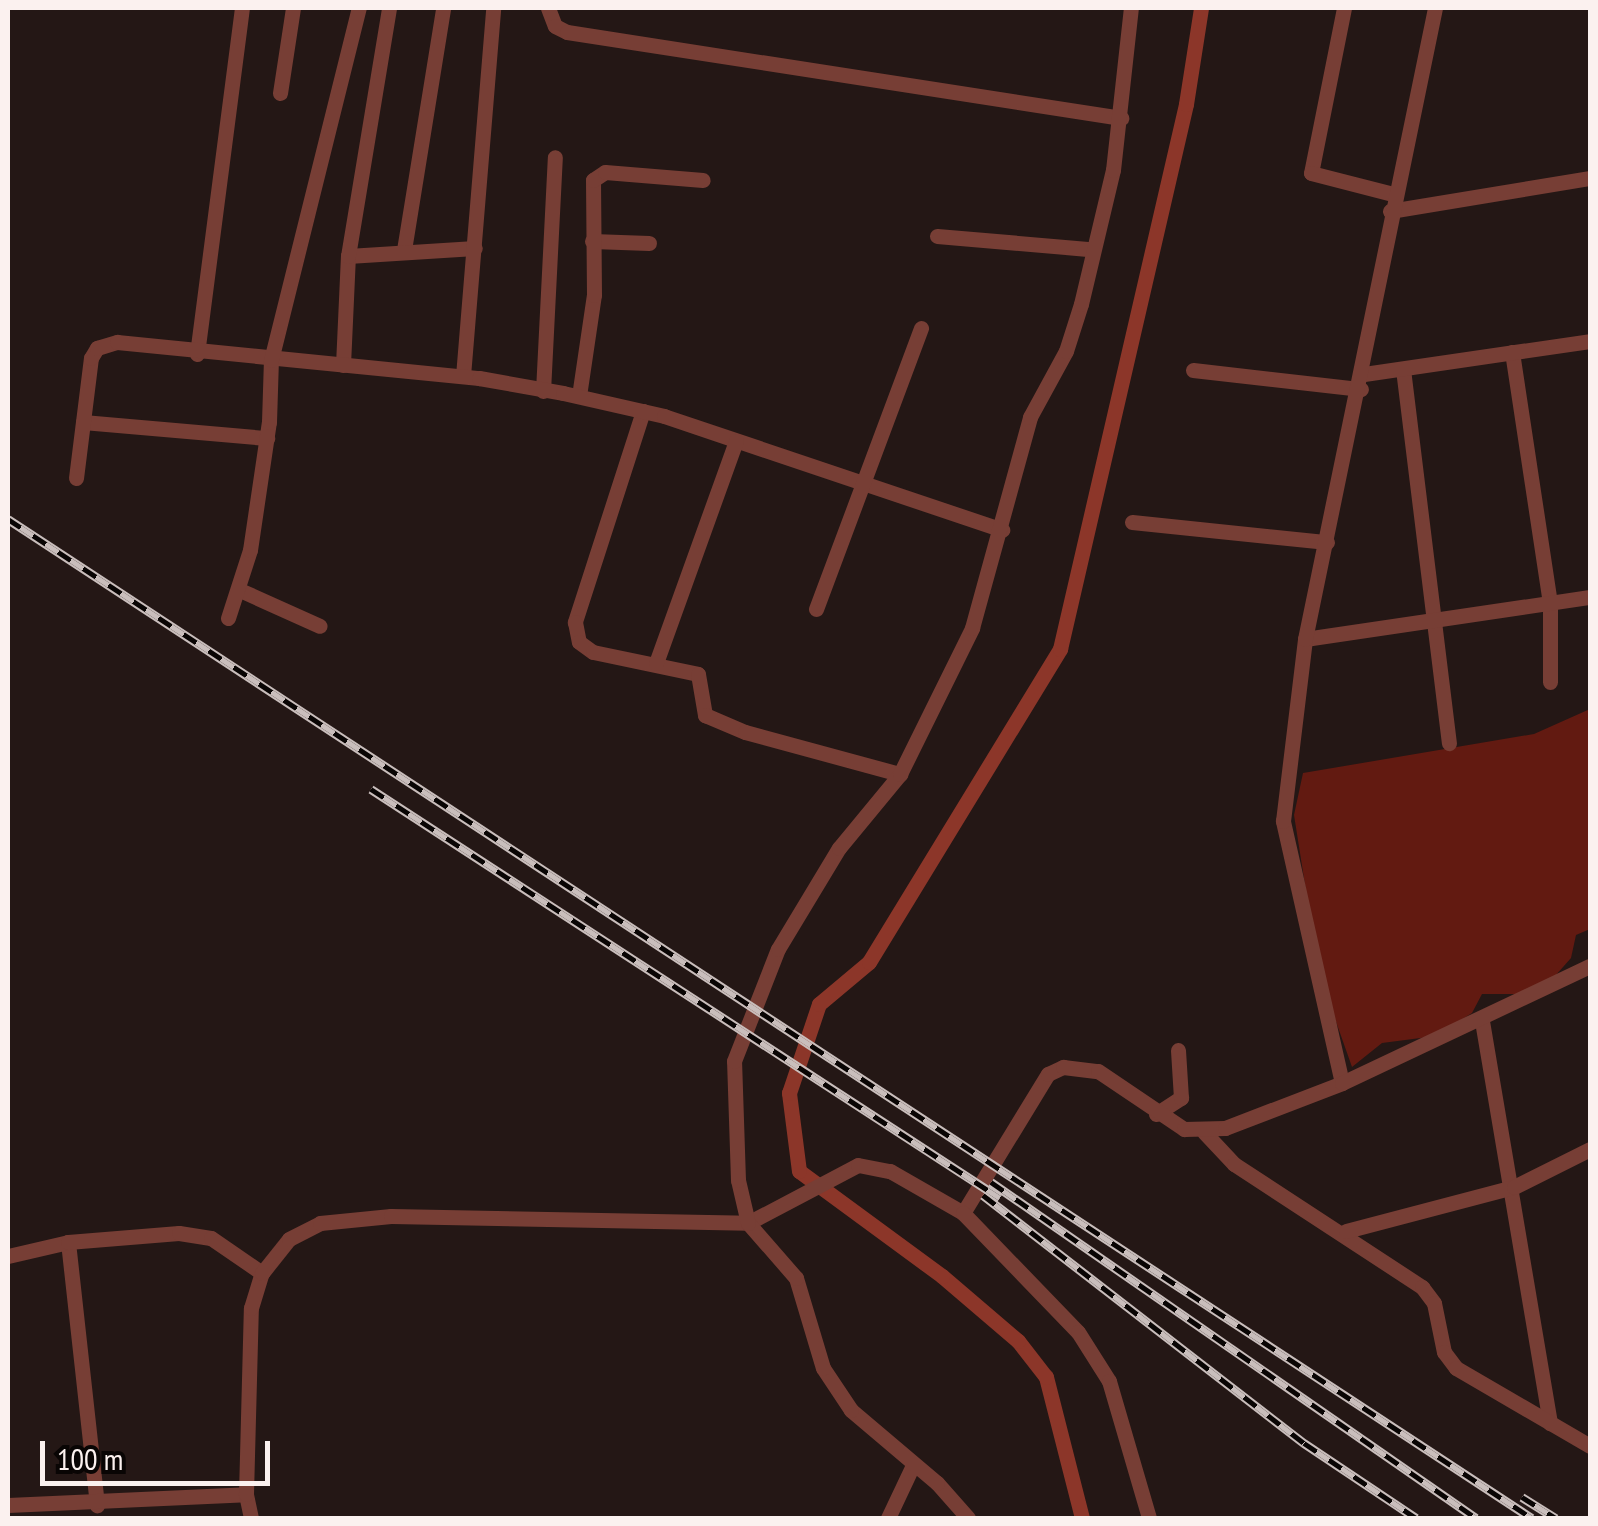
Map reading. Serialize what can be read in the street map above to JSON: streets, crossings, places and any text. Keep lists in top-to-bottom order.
{
  "scale_bar": "100 m"
}
